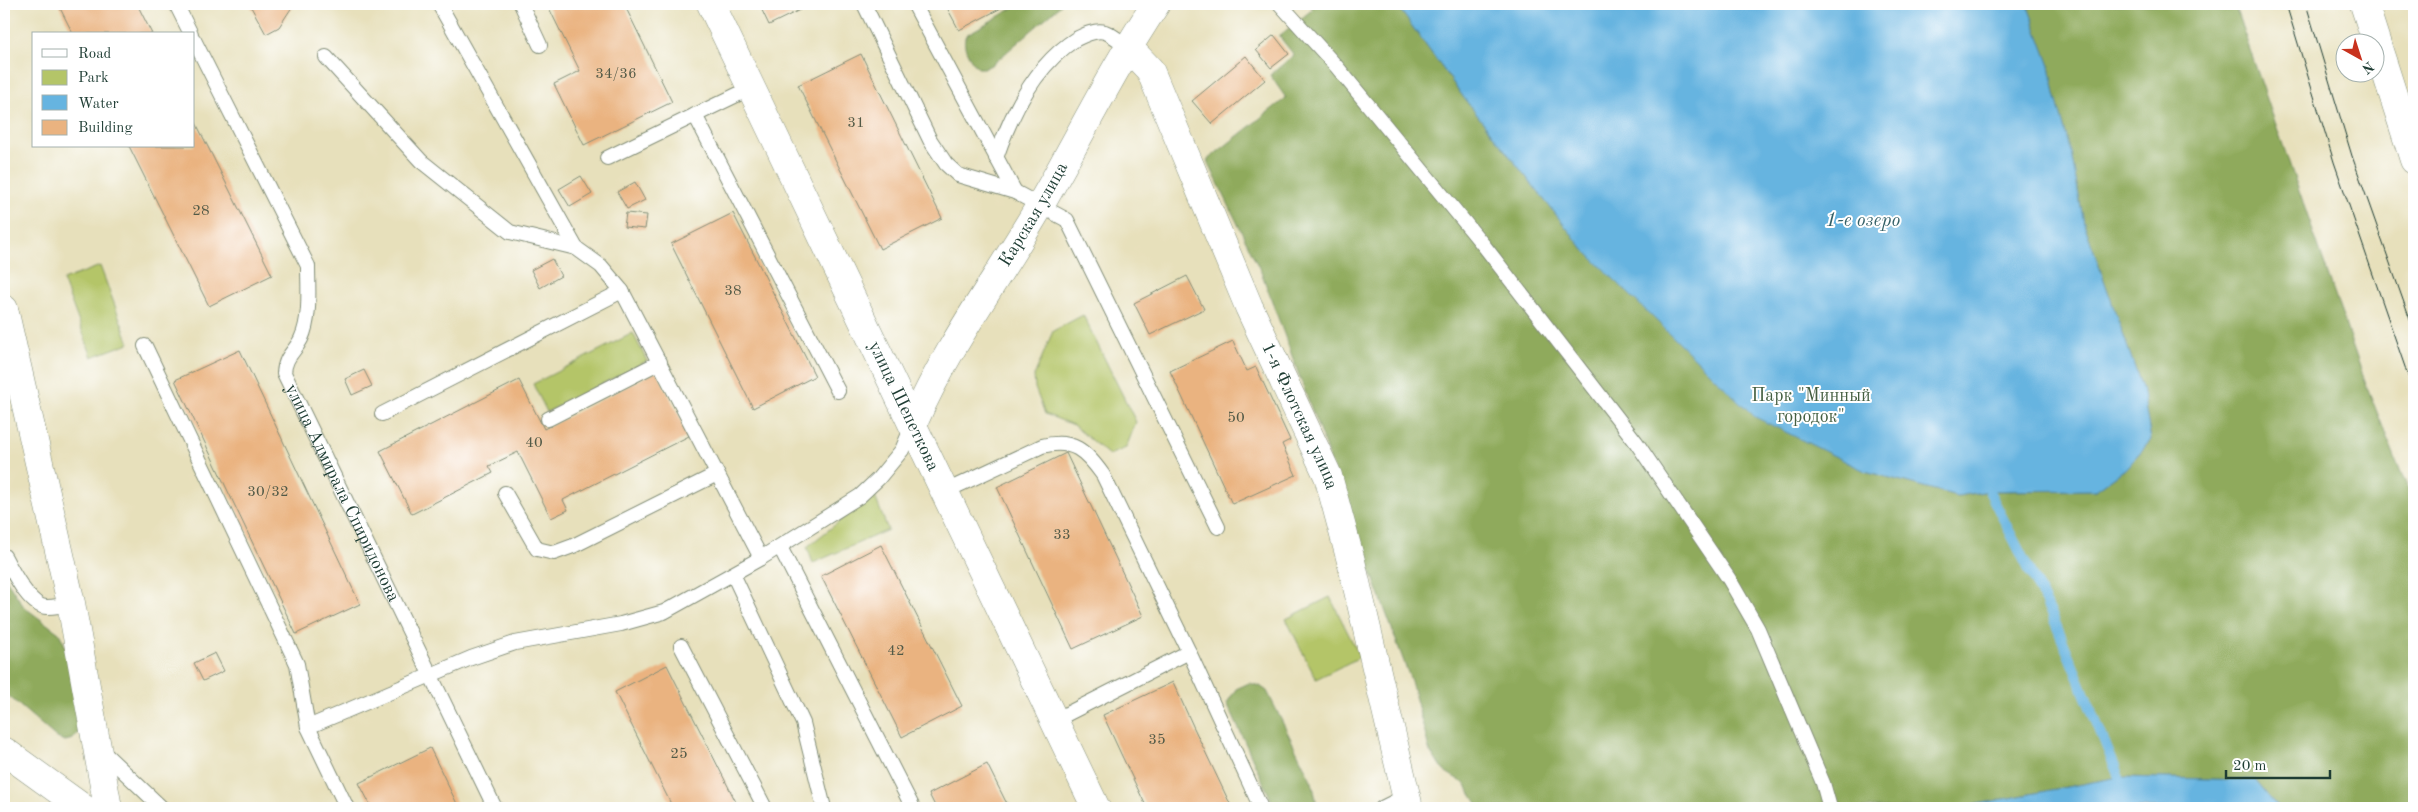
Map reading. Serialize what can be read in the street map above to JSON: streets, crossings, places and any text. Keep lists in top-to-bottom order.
{
  "streets": {
    "main road": ["Карская улица", "улица Шепеткова", "1-я Флотская улица"],
    "lane": ["улица Адмирала Спиридонова"]
  },
  "crossings": [
    ["Карская улица", "улица Шепеткова"],
    ["Карская улица", "1-я Флотская улица"]
  ],
  "water": ["1-е озеро"],
  "parks": ["Парк \"Минный городок\""],
  "house_numbers": [
    "34/36",
    "31",
    "28",
    "38",
    "50",
    "40",
    "30/32",
    "33",
    "42",
    "35",
    "25"
  ],
  "legend": [
    "Road",
    "Park",
    "Water",
    "Building"
  ],
  "scale_bar": "20 m",
  "north": "bottom right"
}
